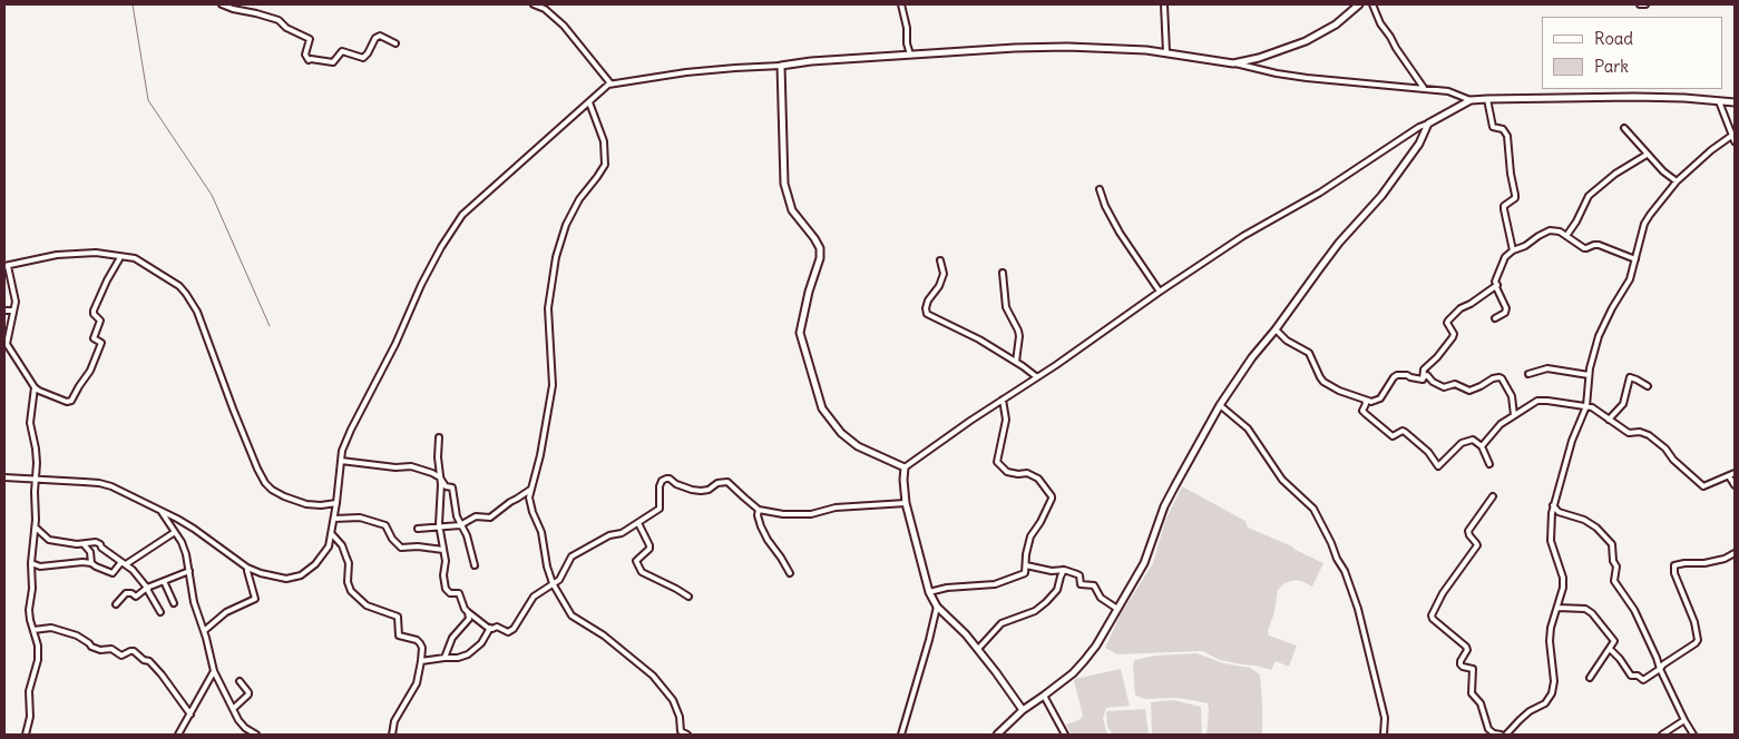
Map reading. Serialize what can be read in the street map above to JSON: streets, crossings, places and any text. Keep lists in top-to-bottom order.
{
  "legend": ["Road", "Park"]
}
